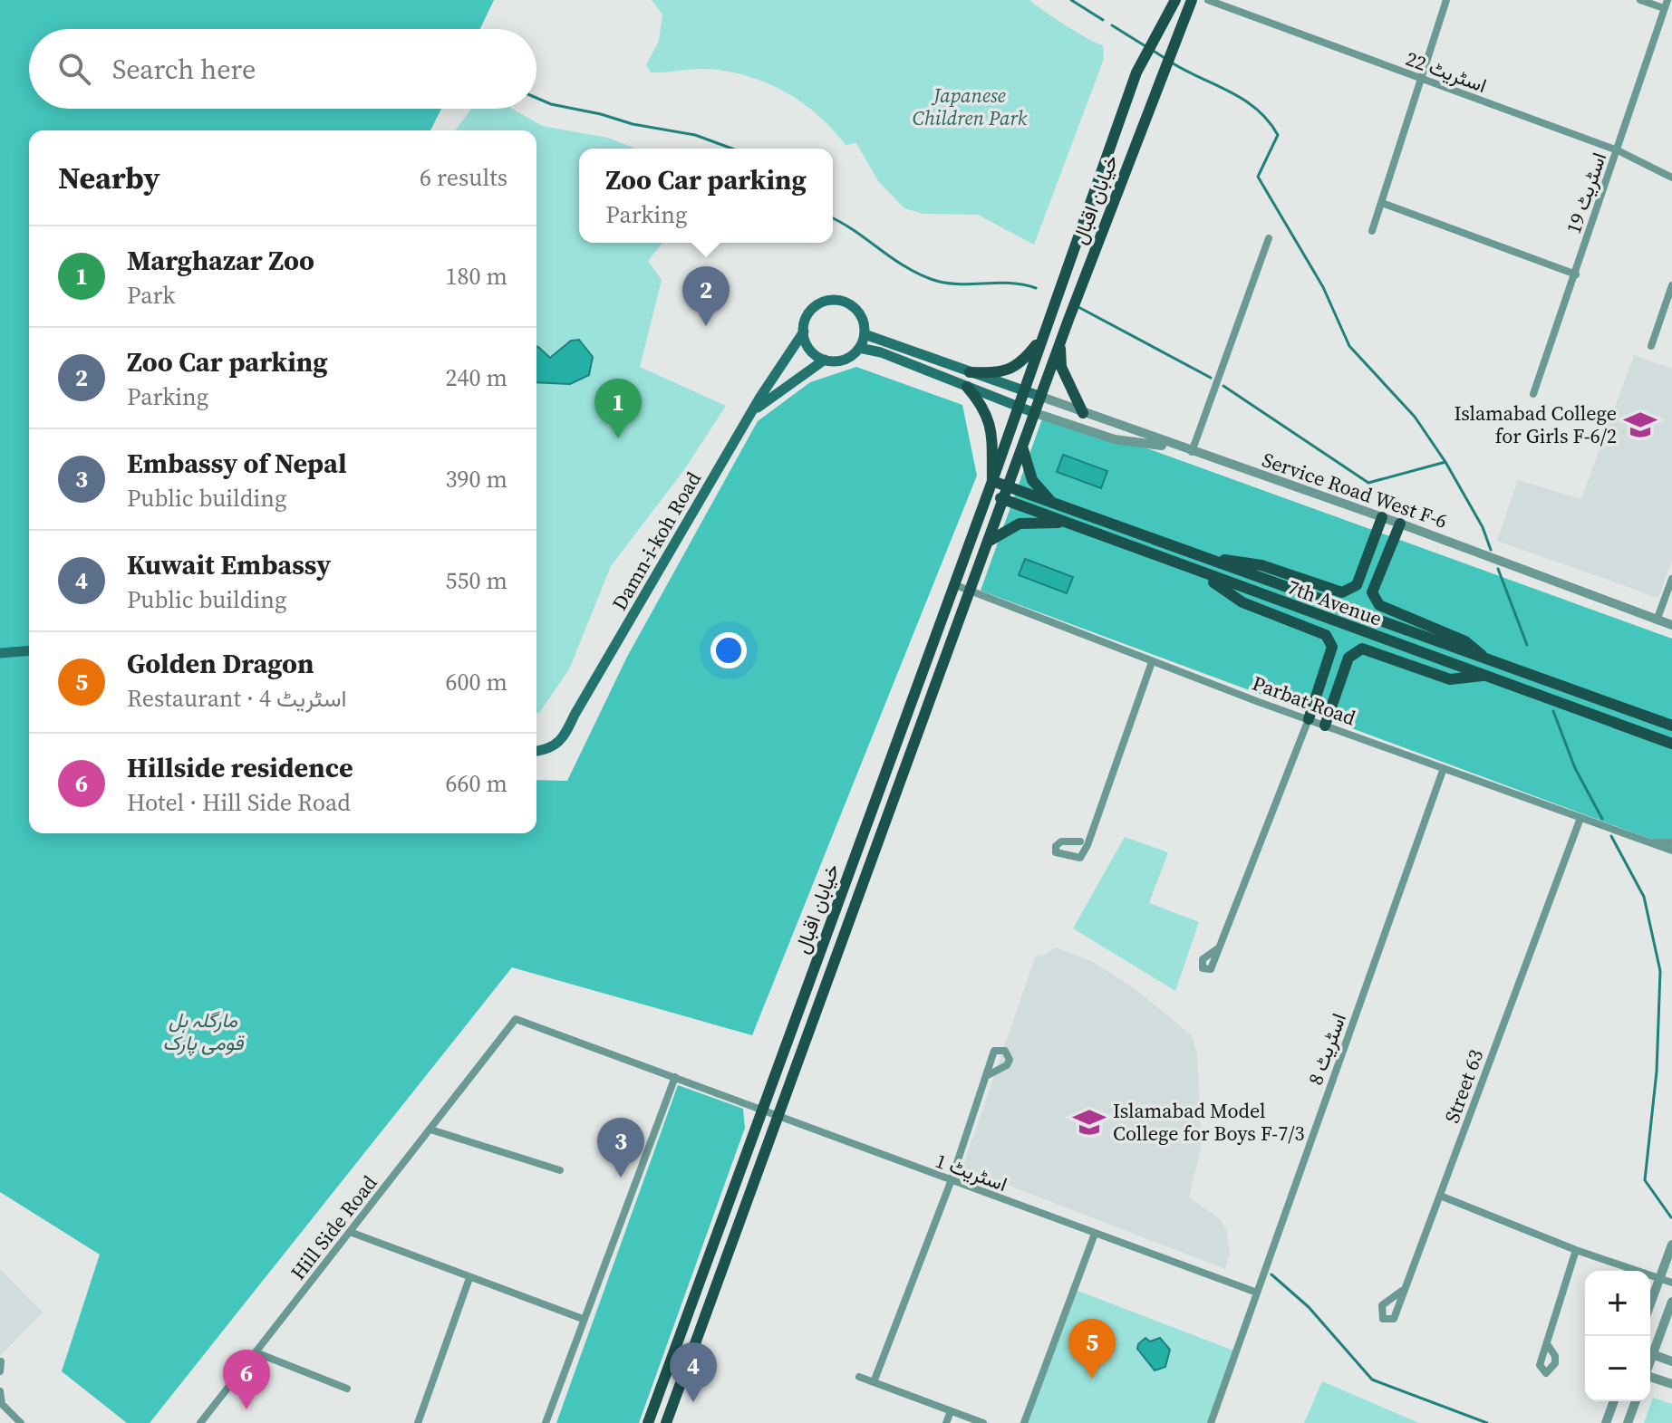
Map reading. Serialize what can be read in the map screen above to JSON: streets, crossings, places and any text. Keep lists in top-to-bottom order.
{
  "streets": {
    "main road": [
      "خیابان اقبال",
      "Service Road West F-6",
      "Damn-i-koh Road",
      "7th Avenue"
    ],
    "street": [
      "اسٹریٹ 22",
      "اسٹریٹ 19",
      "Parbat Road",
      "اسٹریٹ 8",
      "Street 63",
      "اسٹریٹ 1",
      "Hill Side Road"
    ]
  },
  "crossings": [
    ["اسٹریٹ 22", "اسٹریٹ 19"],
    ["خیابان اقبال", "Service Road West F-6"],
    ["خیابان اقبال", "7th Avenue"],
    ["خیابان اقبال", "Parbat Road"],
    ["خیابان اقبال", "اسٹریٹ 1"],
    ["Parbat Road", "اسٹریٹ 8"],
    ["Parbat Road", "Street 63"],
    ["اسٹریٹ 8", "اسٹریٹ 1"],
    ["اسٹریٹ 1", "Hill Side Road"]
  ],
  "parks": ["Japanese Children Park", "مارگلہ ہل قومی پارک"],
  "places": {
    "school or university": ["Islamabad College for Girls F-6/2", "Islamabad Model College for Boys F-7/3"]
  },
  "page": {
    "search": "Search here",
    "heading": ["Nearby", "6 results"],
    "popup": ["Zoo Car parking", "Parking"],
    "list": [
      {
        "mark": "1",
        "name": "Marghazar Zoo",
        "note": "Park",
        "value": "180 m"
      },
      {
        "mark": "2",
        "name": "Zoo Car parking",
        "note": "Parking",
        "value": "240 m"
      },
      {
        "mark": "3",
        "name": "Embassy of Nepal",
        "note": "Public building",
        "value": "390 m"
      },
      {
        "mark": "4",
        "name": "Kuwait Embassy",
        "note": "Public building",
        "value": "550 m"
      },
      {
        "mark": "5",
        "name": "Golden Dragon",
        "note": "Restaurant · اسٹریٹ 4",
        "value": "600 m"
      },
      {
        "mark": "6",
        "name": "Hillside residence",
        "note": "Hotel · Hill Side Road",
        "value": "660 m"
      }
    ],
    "pins": [
      "2",
      "1",
      "3",
      "5",
      "4",
      "6"
    ],
    "map_buttons": ["+", "−"]
  }
}
